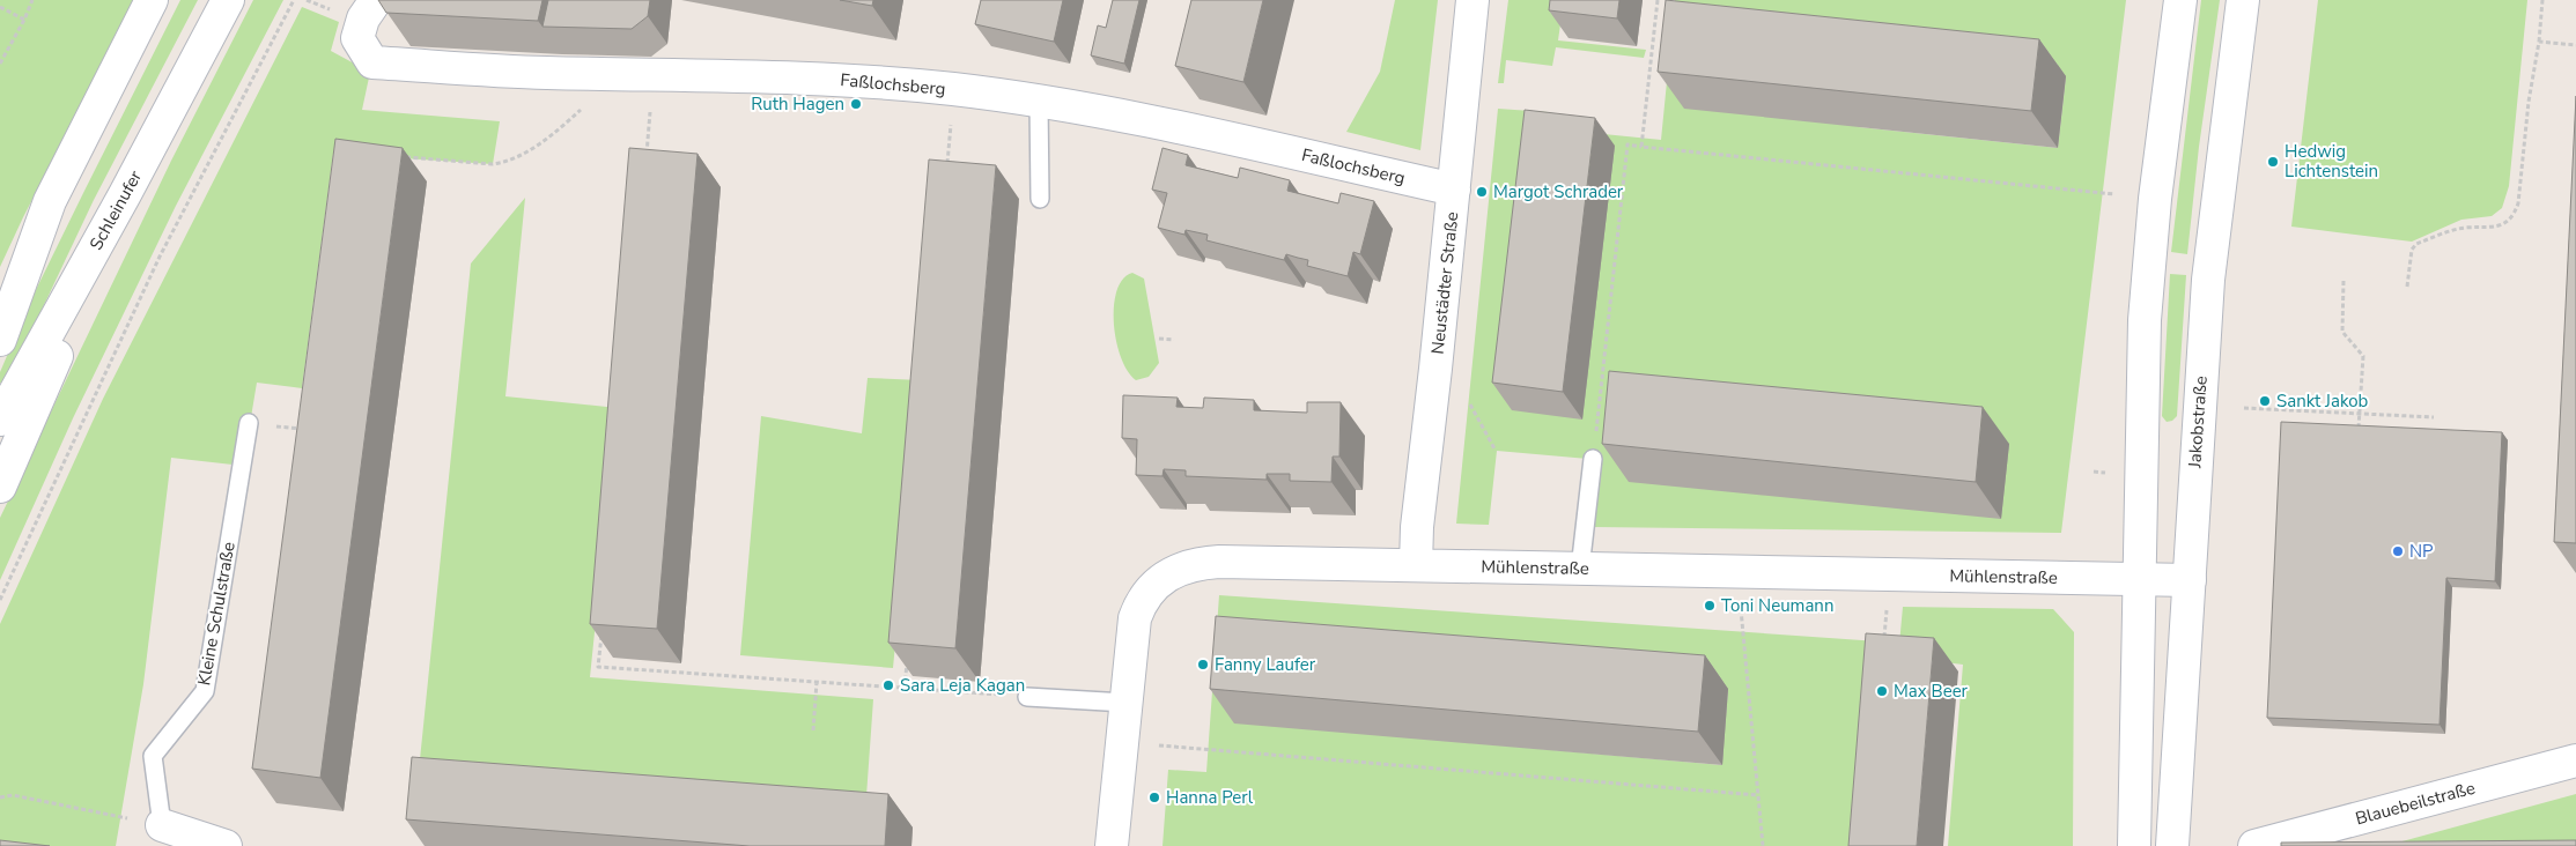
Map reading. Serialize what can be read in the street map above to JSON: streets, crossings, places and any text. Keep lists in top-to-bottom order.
{
  "streets": {
    "street": [
      "Faßlochsberg",
      "Schleinufer",
      "Neustädter Straße",
      "Jakobstraße",
      "Mühlenstraße",
      "Blauebeilstraße"
    ],
    "lane": ["Kleine Schulstraße"]
  },
  "crossings": [
    ["Faßlochsberg", "Neustädter Straße"],
    ["Neustädter Straße", "Mühlenstraße"],
    ["Jakobstraße", "Mühlenstraße"]
  ],
  "places": [
    "Ruth Hagen",
    "Hedwig Lichtenstein",
    "Margot Schrader",
    "Sankt Jakob",
    "NP",
    "Toni Neumann",
    "Fanny Laufer",
    "Sara Leja Kagan",
    "Max Beer",
    "Hanna Perl"
  ]
}
